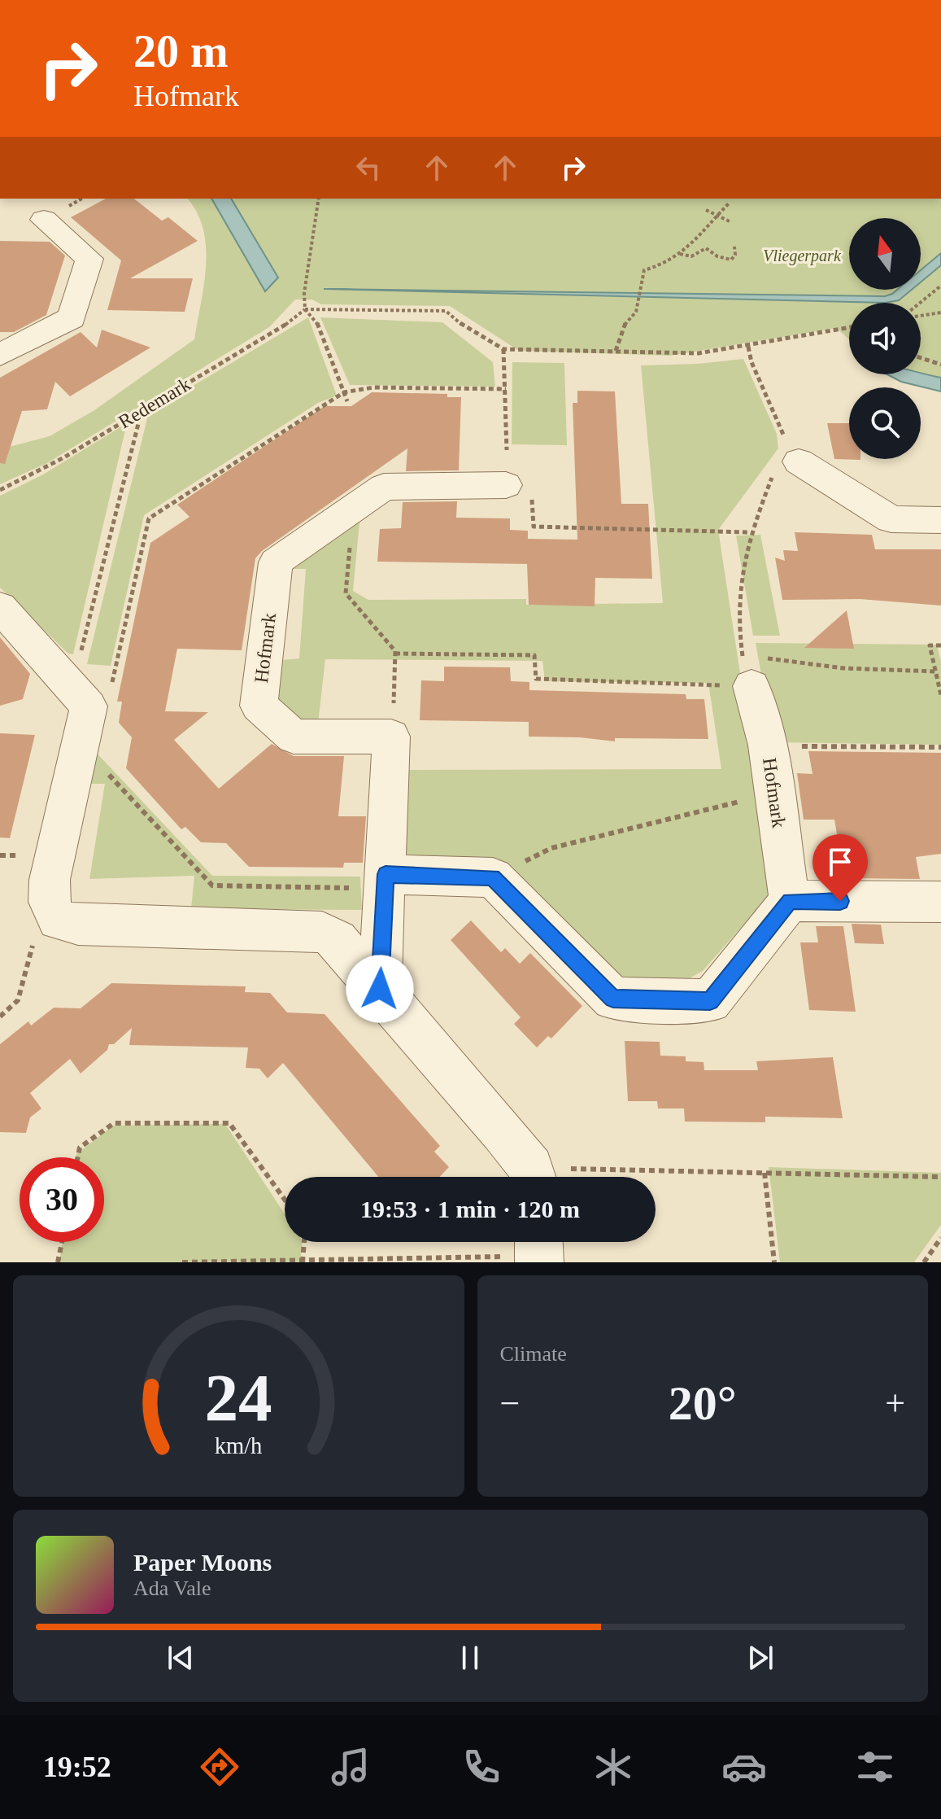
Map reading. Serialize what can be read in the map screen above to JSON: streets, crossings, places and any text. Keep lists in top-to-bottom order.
{
  "streets": {
    "street": ["Hofmark"],
    "path": ["Redemark"]
  },
  "parks": ["Vliegerpark"],
  "north": "top",
  "page": {
    "turn": ["20 m", "Hofmark"],
    "limit": "30",
    "trip": "19:53 · 1 min · 120 m",
    "tile": "Climate",
    "heat": ["−", "20°", "+"],
    "song": ["Paper Moons", "Ada Vale"],
    "tabs": "19:52",
    "gauge": ["24", "km/h"]
  }
}
